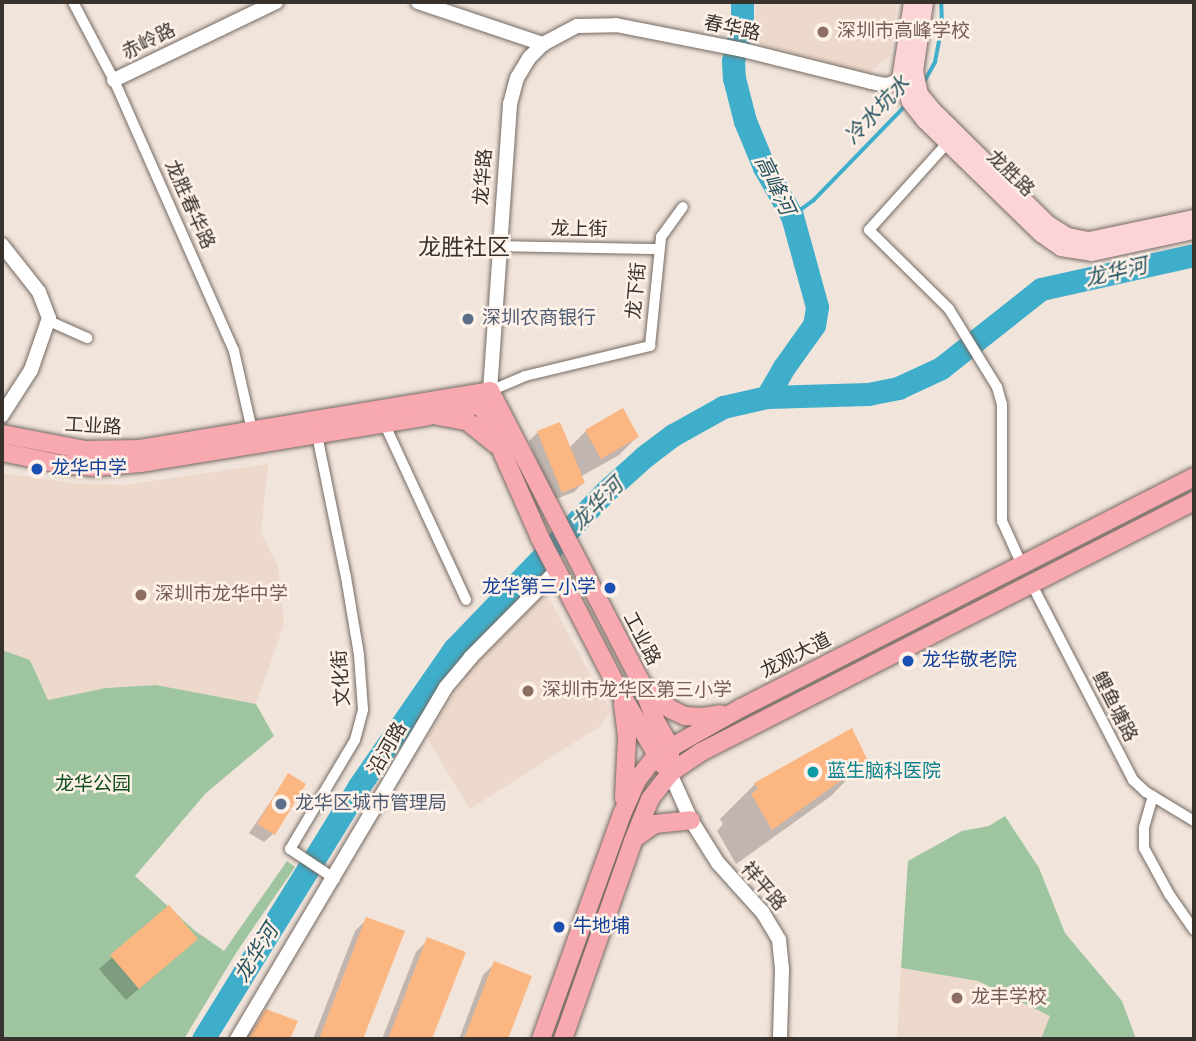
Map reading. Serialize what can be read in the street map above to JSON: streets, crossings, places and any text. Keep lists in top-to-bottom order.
{
  "streets": {
    "main road": ["龙胜路", "工业路", "龙观大道"],
    "street": [
      "春华路",
      "赤岭路",
      "龙华路",
      "龙胜春华路",
      "龙上街",
      "龙下街",
      "文化街",
      "鲤鱼塘路",
      "沿河路",
      "祥平路"
    ]
  },
  "crossings": [
    ["春华路", "龙胜路"],
    ["春华路", "龙华路"],
    ["赤岭路", "龙胜春华路"],
    ["龙华路", "龙上街"],
    ["龙华路", "龙下街"],
    ["龙华路", "工业路"],
    ["龙胜春华路", "工业路"],
    ["龙上街", "龙下街"],
    ["龙下街", "工业路"],
    ["工业路", "龙观大道"],
    ["工业路", "文化街"],
    ["工业路", "沿河路"],
    ["工业路", "祥平路"],
    ["文化街", "沿河路"]
  ],
  "districts": ["龙胜社区"],
  "water": ["冷水坑水", "高峰河", "龙华河"],
  "parks": ["龙华公园"],
  "places": [
    "深圳市高峰学校",
    "深圳农商银行",
    "龙华中学",
    "龙华第三小学",
    "深圳市龙华中学",
    "龙华敬老院",
    "深圳市龙华区第三小学",
    "蓝生脑科医院",
    "龙华区城市管理局",
    "牛地埔",
    "龙丰学校"
  ]
}
